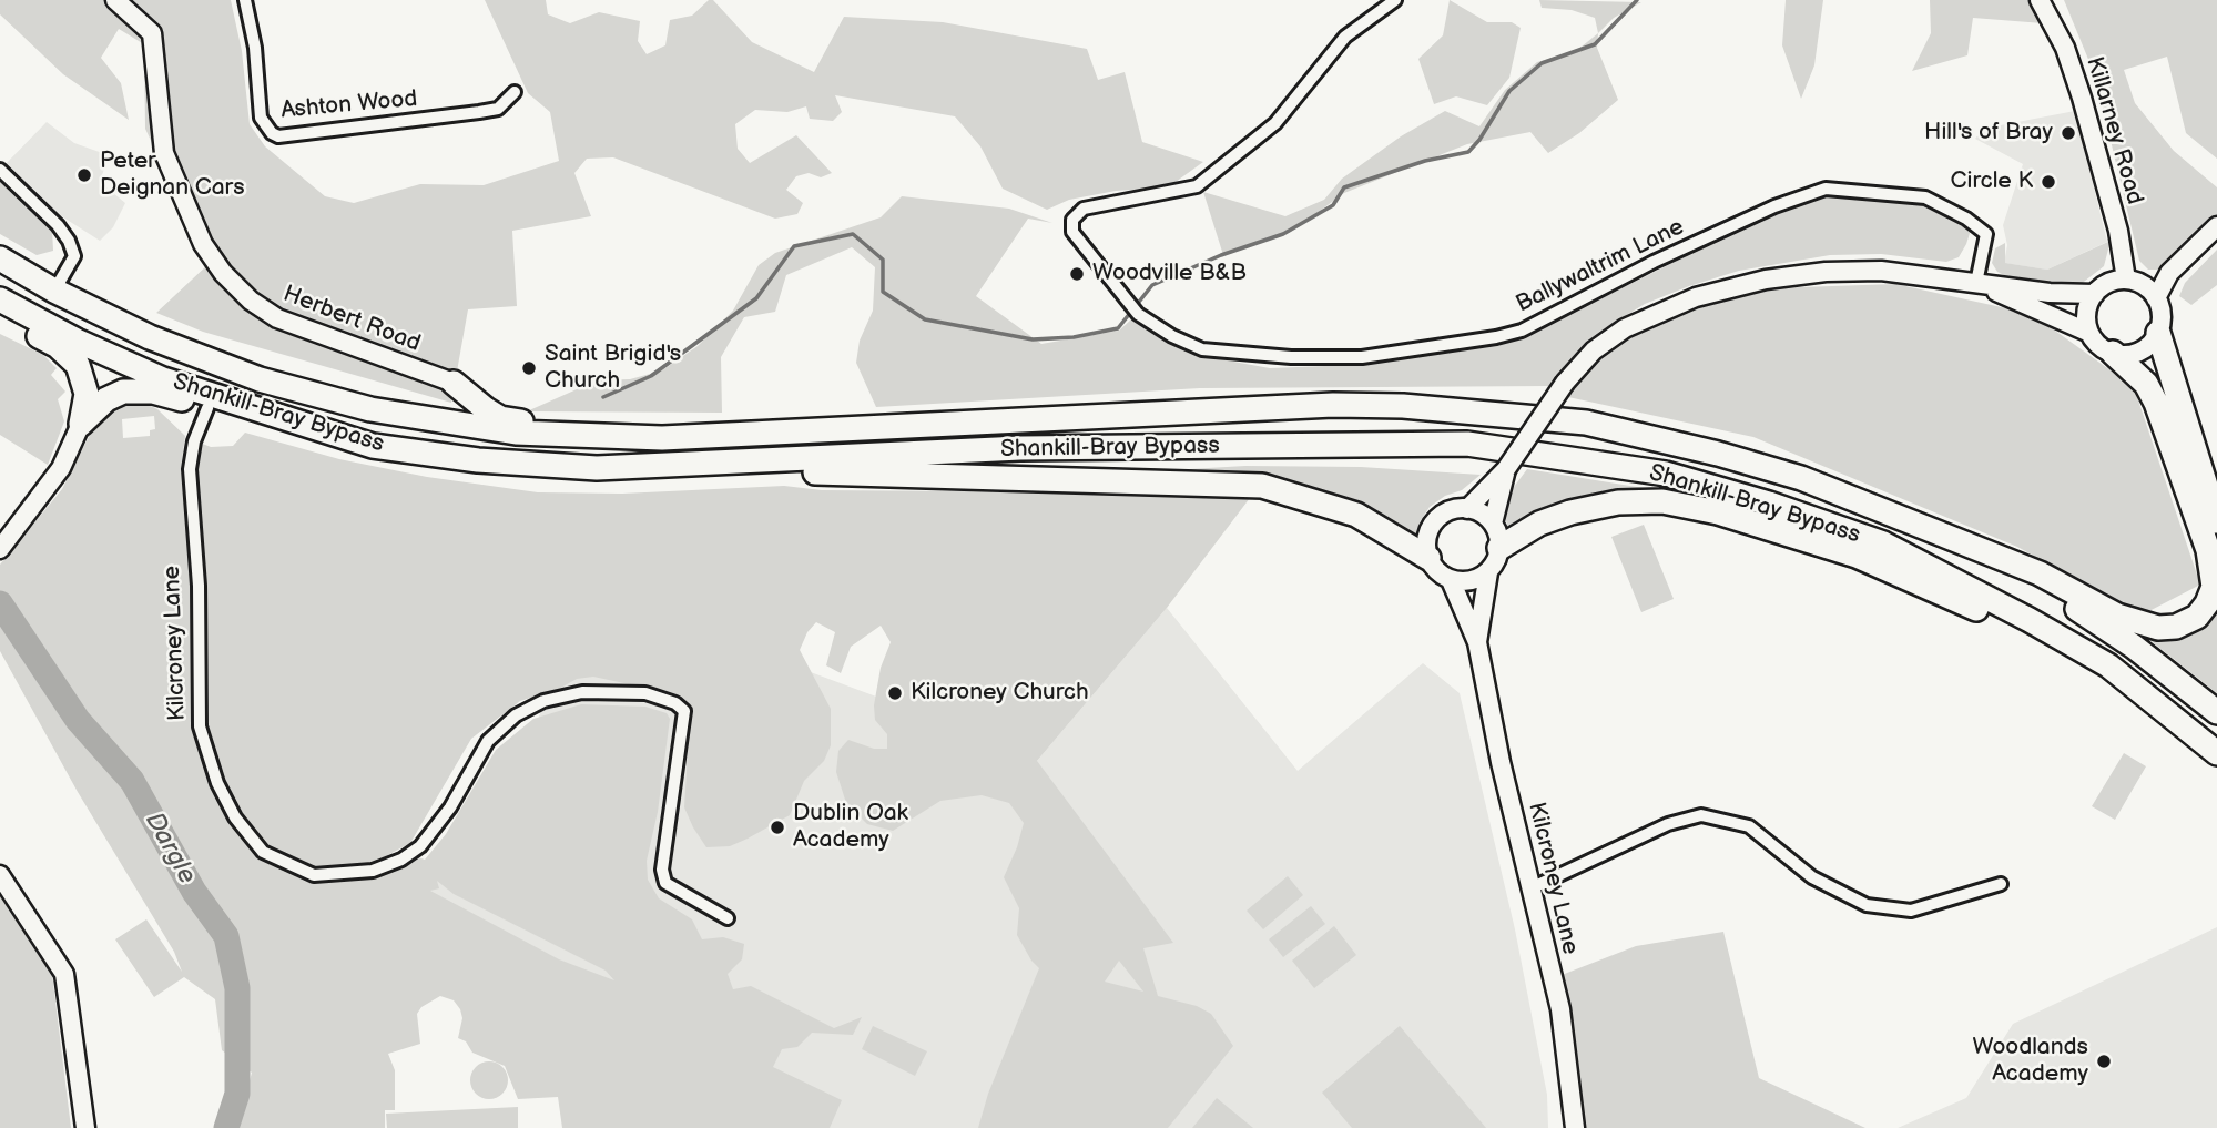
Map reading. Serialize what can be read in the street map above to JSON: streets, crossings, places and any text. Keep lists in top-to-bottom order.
{
  "streets": {
    "highway": ["Shankill-Bray Bypass"],
    "main road": ["Killarney Road", "Herbert Road", "Kilcroney Lane"],
    "street": ["Ashton Wood", "Ballywaltrim Lane"]
  },
  "water": ["Dargle"],
  "places": [
    "Hill's of Bray",
    "Peter Deignan Cars",
    "Circle K",
    "Woodville B&B",
    "Saint Brigid's Church",
    "Kilcroney Church",
    "Dublin Oak Academy",
    "Woodlands Academy"
  ]
}
